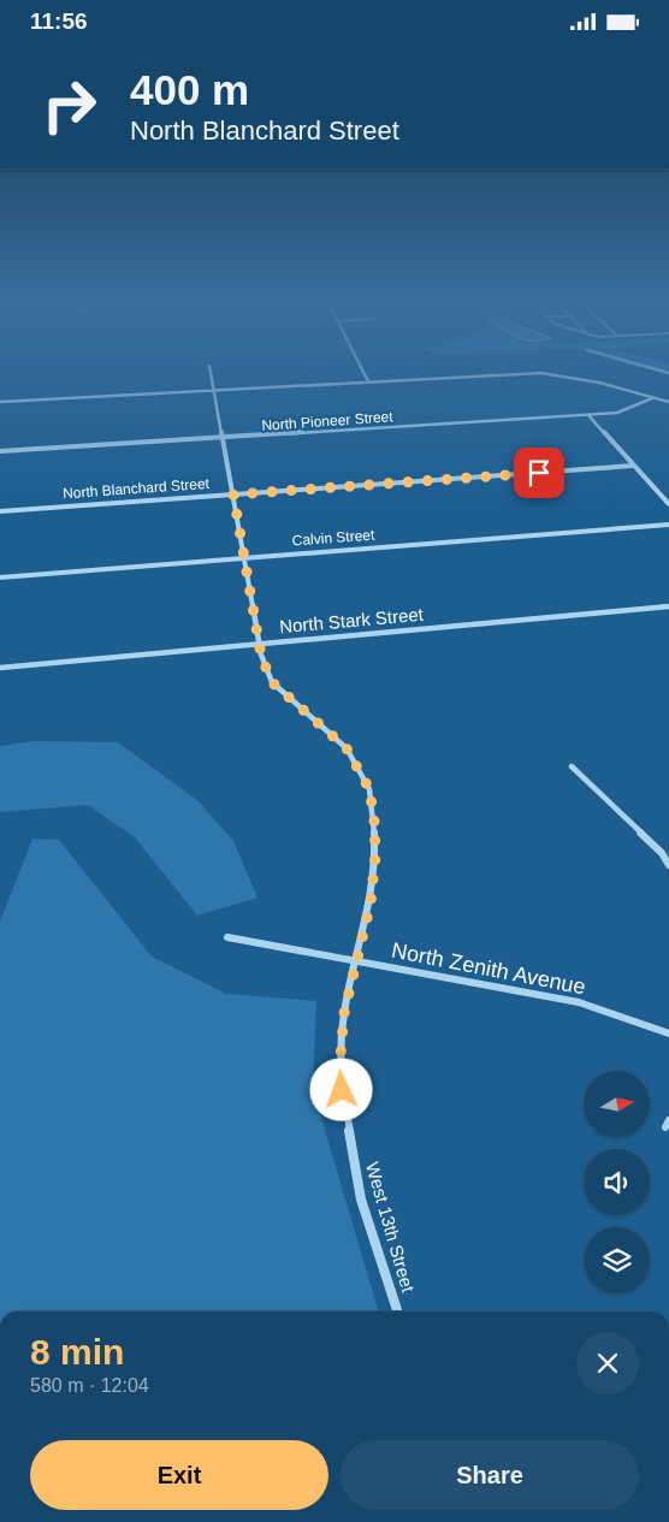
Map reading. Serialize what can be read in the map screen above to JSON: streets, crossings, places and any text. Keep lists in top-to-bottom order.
{
  "streets": {
    "street": [
      "North Pioneer Street",
      "North Blanchard Street",
      "Calvin Street",
      "North Stark Street",
      "North Zenith Avenue",
      "West 13th Street"
    ]
  },
  "crossings": [
    ["North Pioneer Street", "West 13th Street"],
    ["North Blanchard Street", "West 13th Street"],
    ["Calvin Street", "West 13th Street"],
    ["North Stark Street", "West 13th Street"],
    ["North Zenith Avenue", "West 13th Street"]
  ],
  "north": "right",
  "page": {
    "status": "11:56",
    "turn": ["400 m", "North Blanchard Street"],
    "heading": ["8 min", "580 m · 12:04"],
    "buttons": ["Exit", "Share"]
  }
}
